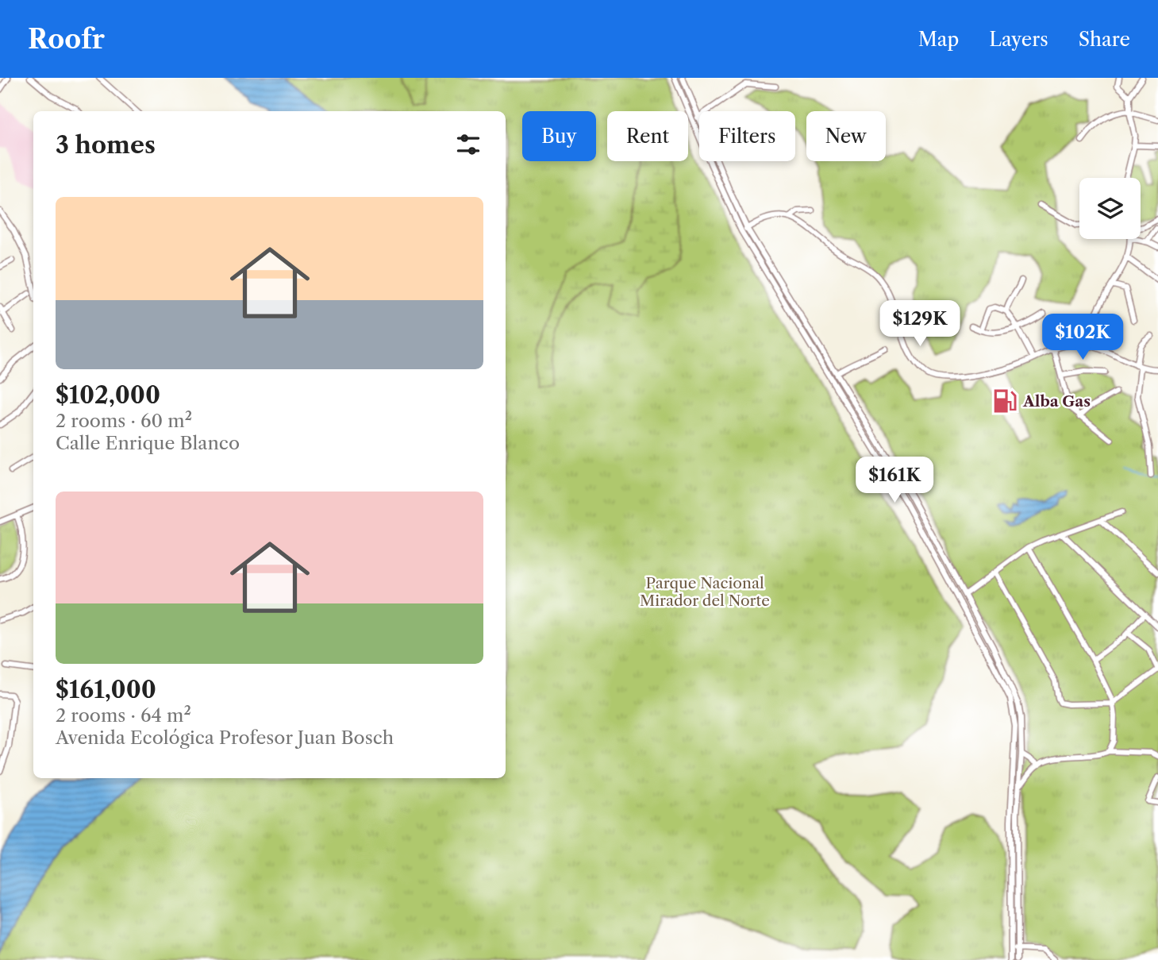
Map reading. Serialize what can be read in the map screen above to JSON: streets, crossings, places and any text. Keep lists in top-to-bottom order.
{
  "parks": ["Parque Nacional Mirador del Norte"],
  "places": {
    "fuel station": ["Alba Gas"]
  },
  "page": {
    "header": "Roofr",
    "nav": ["Map", "Layers", "Share"],
    "chip": [
      "Buy",
      "Rent",
      "Filters",
      "New"
    ],
    "heading": "3 homes",
    "list": [
      {
        "name": "$102,000",
        "note": "2 rooms · 60 m² · Calle Enrique Blanco"
      },
      {
        "name": "$161,000",
        "note": "2 rooms · 64 m² · Avenida Ecológica Profesor Juan Bosch"
      }
    ],
    "price": ["$129K", "$102K", "$161K"]
  }
}
